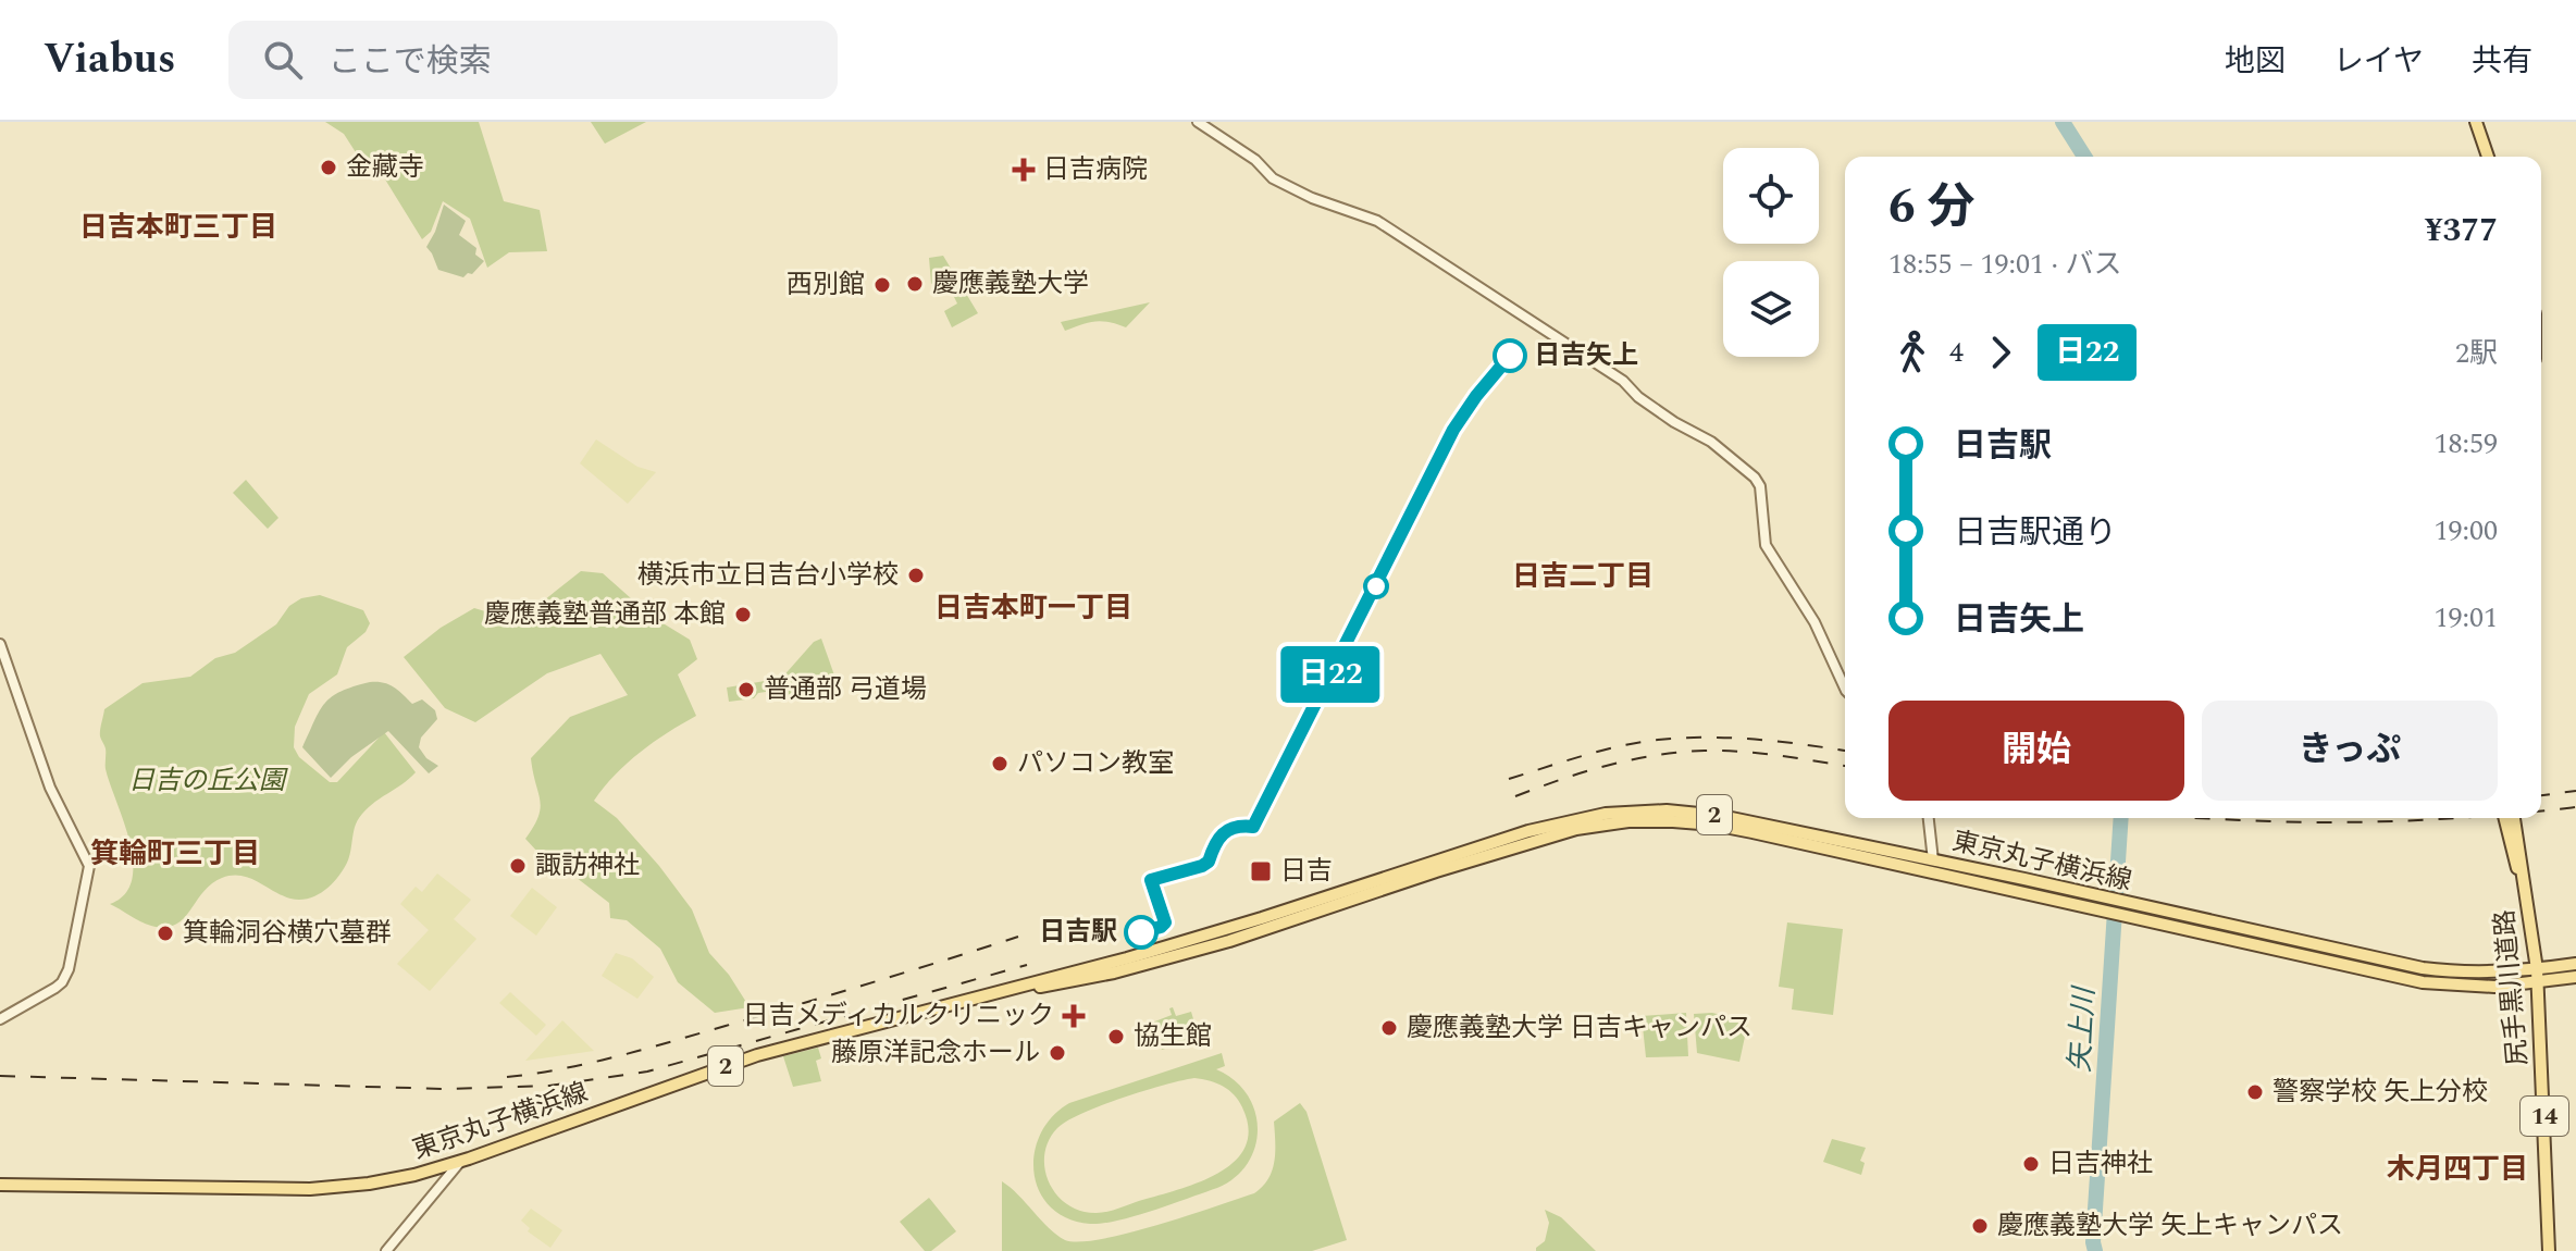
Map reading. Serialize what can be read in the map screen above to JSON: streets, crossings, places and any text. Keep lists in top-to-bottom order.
{
  "streets": {
    "main road": [
      "2",
      "東京丸子横浜線",
      "尻手黒川道路",
      "14"
    ]
  },
  "crossings": [
    ["東京丸子横浜線", "尻手黒川道路"]
  ],
  "districts": [
    "日吉本町三丁目",
    "日吉二丁目",
    "日吉本町一丁目",
    "箕輪町三丁目",
    "木月四丁目"
  ],
  "water": ["矢上川"],
  "parks": ["日吉の丘公園"],
  "places": {
    "other": [
      "金藏寺",
      "慶應義塾大学",
      "西別館",
      "日吉矢上",
      "横浜市立日吉台小学校",
      "慶應義塾普通部 本館",
      "普通部 弓道場",
      "パソコン教室",
      "諏訪神社",
      "日吉駅",
      "箕輪洞谷横穴墓群",
      "慶應義塾大学 日吉キャンパス",
      "協生館",
      "藤原洋記念ホール",
      "警察学校 矢上分校",
      "日吉神社",
      "慶應義塾大学 矢上キャンパス"
    ],
    "health": ["日吉病院", "日吉メディカルクリニック"],
    "transit": ["日吉"]
  },
  "lines": ["bus line 日22"],
  "page": {
    "header": "Viabus",
    "search": "ここで検索",
    "nav": ["地図", "レイヤ", "共有"],
    "on_map": "日22",
    "heading": ["6 分", "18:55 – 19:01 · バス", "¥377"],
    "legs": ["4", "日22", "2駅"],
    "list": [
      {
        "name": "日吉駅",
        "value": "18:59"
      },
      {
        "name": "日吉駅通り",
        "value": "19:00"
      },
      {
        "name": "日吉矢上",
        "value": "19:01"
      }
    ],
    "buttons": ["開始", "きっぷ"]
  }
}
